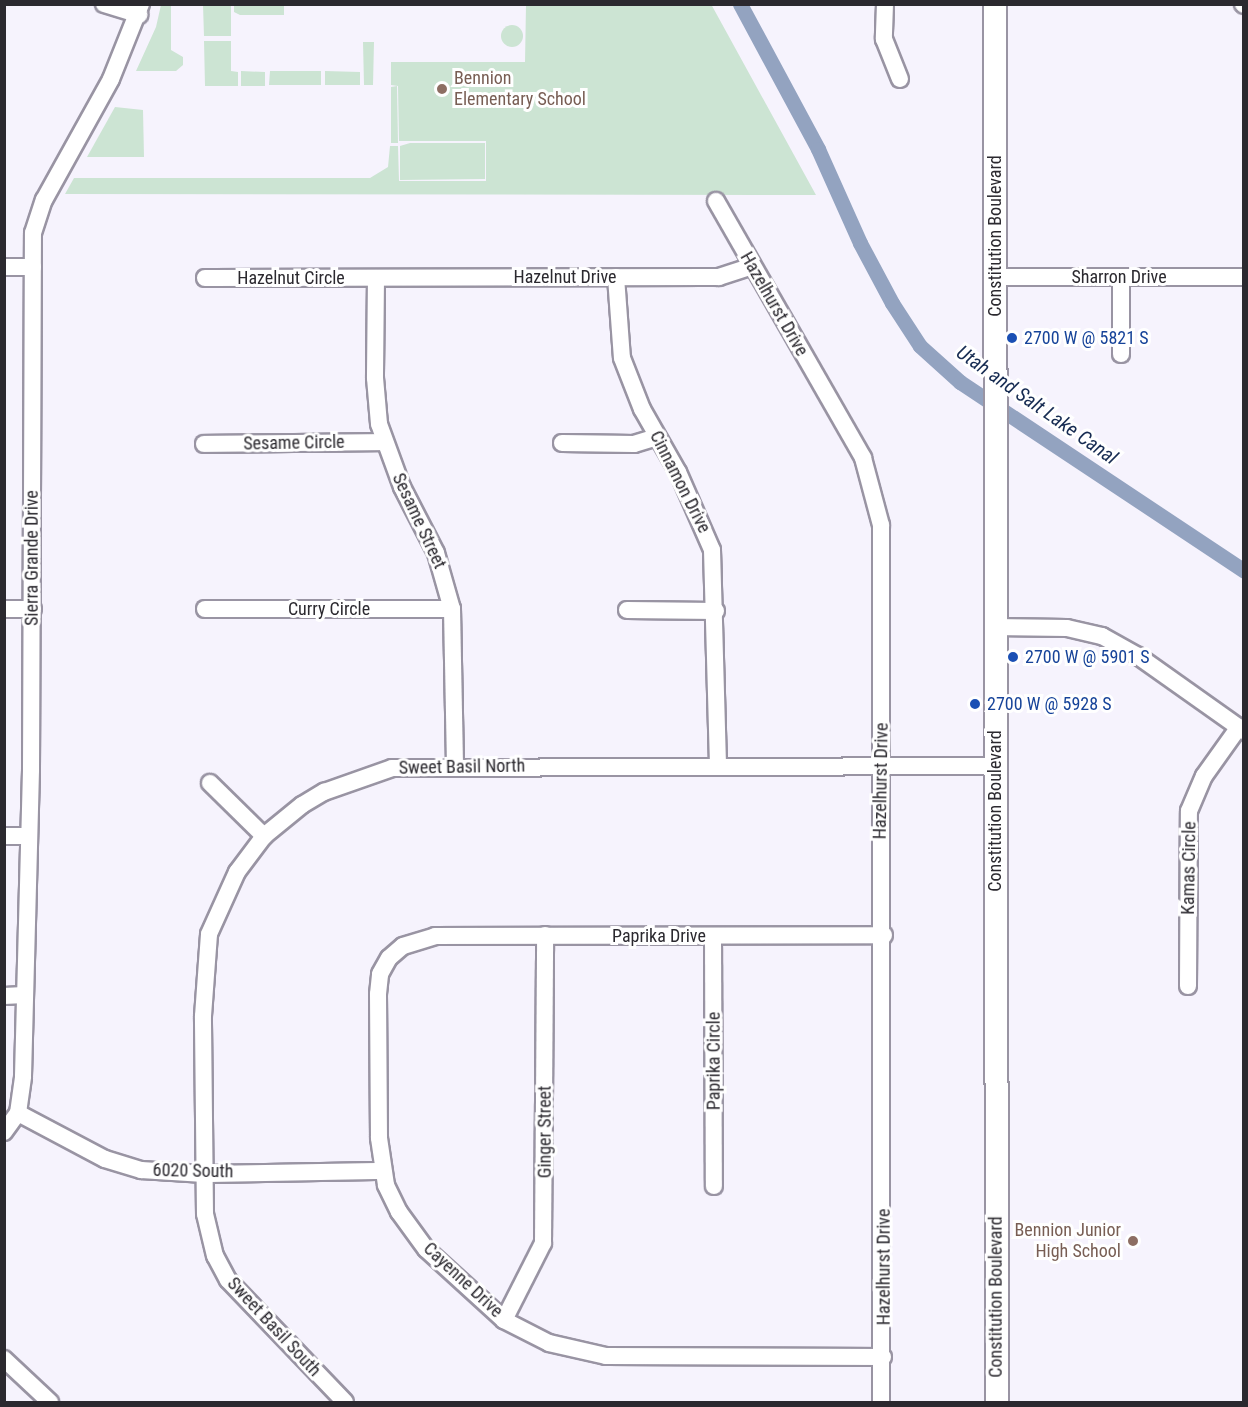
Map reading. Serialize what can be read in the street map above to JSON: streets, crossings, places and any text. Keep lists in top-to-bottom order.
{
  "streets": {
    "main road": ["Constitution Boulevard"],
    "street": [
      "Hazelnut Drive",
      "Sharron Drive",
      "Hazelnut Circle",
      "Hazelhurst Drive",
      "Sesame Circle",
      "Cinnamon Drive",
      "Sesame Street",
      "Sierra Grande Drive",
      "Curry Circle",
      "Sweet Basil North",
      "Kamas Circle",
      "Paprika Drive",
      "Paprika Circle",
      "Ginger Street",
      "6020 South",
      "Cayenne Drive",
      "Sweet Basil South"
    ]
  },
  "crossings": [
    ["Constitution Boulevard", "Sharron Drive"],
    ["Constitution Boulevard", "Sweet Basil North"],
    ["Hazelnut Drive", "Hazelnut Circle"],
    ["Hazelnut Drive", "Hazelhurst Drive"],
    ["Hazelnut Drive", "Cinnamon Drive"],
    ["Hazelnut Drive", "Sesame Street"],
    ["Hazelnut Circle", "Sesame Street"],
    ["Hazelhurst Drive", "Sweet Basil North"],
    ["Hazelhurst Drive", "Paprika Drive"],
    ["Hazelhurst Drive", "Cayenne Drive"],
    ["Sesame Circle", "Sesame Street"],
    ["Cinnamon Drive", "Sweet Basil North"],
    ["Sesame Street", "Curry Circle"],
    ["Sesame Street", "Sweet Basil North"],
    ["Sierra Grande Drive", "6020 South"],
    ["Sweet Basil North", "6020 South"],
    ["Sweet Basil North", "Sweet Basil South"],
    ["Paprika Drive", "Paprika Circle"],
    ["Paprika Drive", "Ginger Street"],
    ["Paprika Drive", "Cayenne Drive"],
    ["Ginger Street", "Cayenne Drive"],
    ["6020 South", "Cayenne Drive"],
    ["6020 South", "Sweet Basil South"]
  ],
  "water": ["Utah and Salt Lake Canal"],
  "places": [
    "Bennion Elementary School",
    "2700 W @ 5821 S",
    "2700 W @ 5901 S",
    "2700 W @ 5928 S",
    "Bennion Junior High School"
  ]
}
